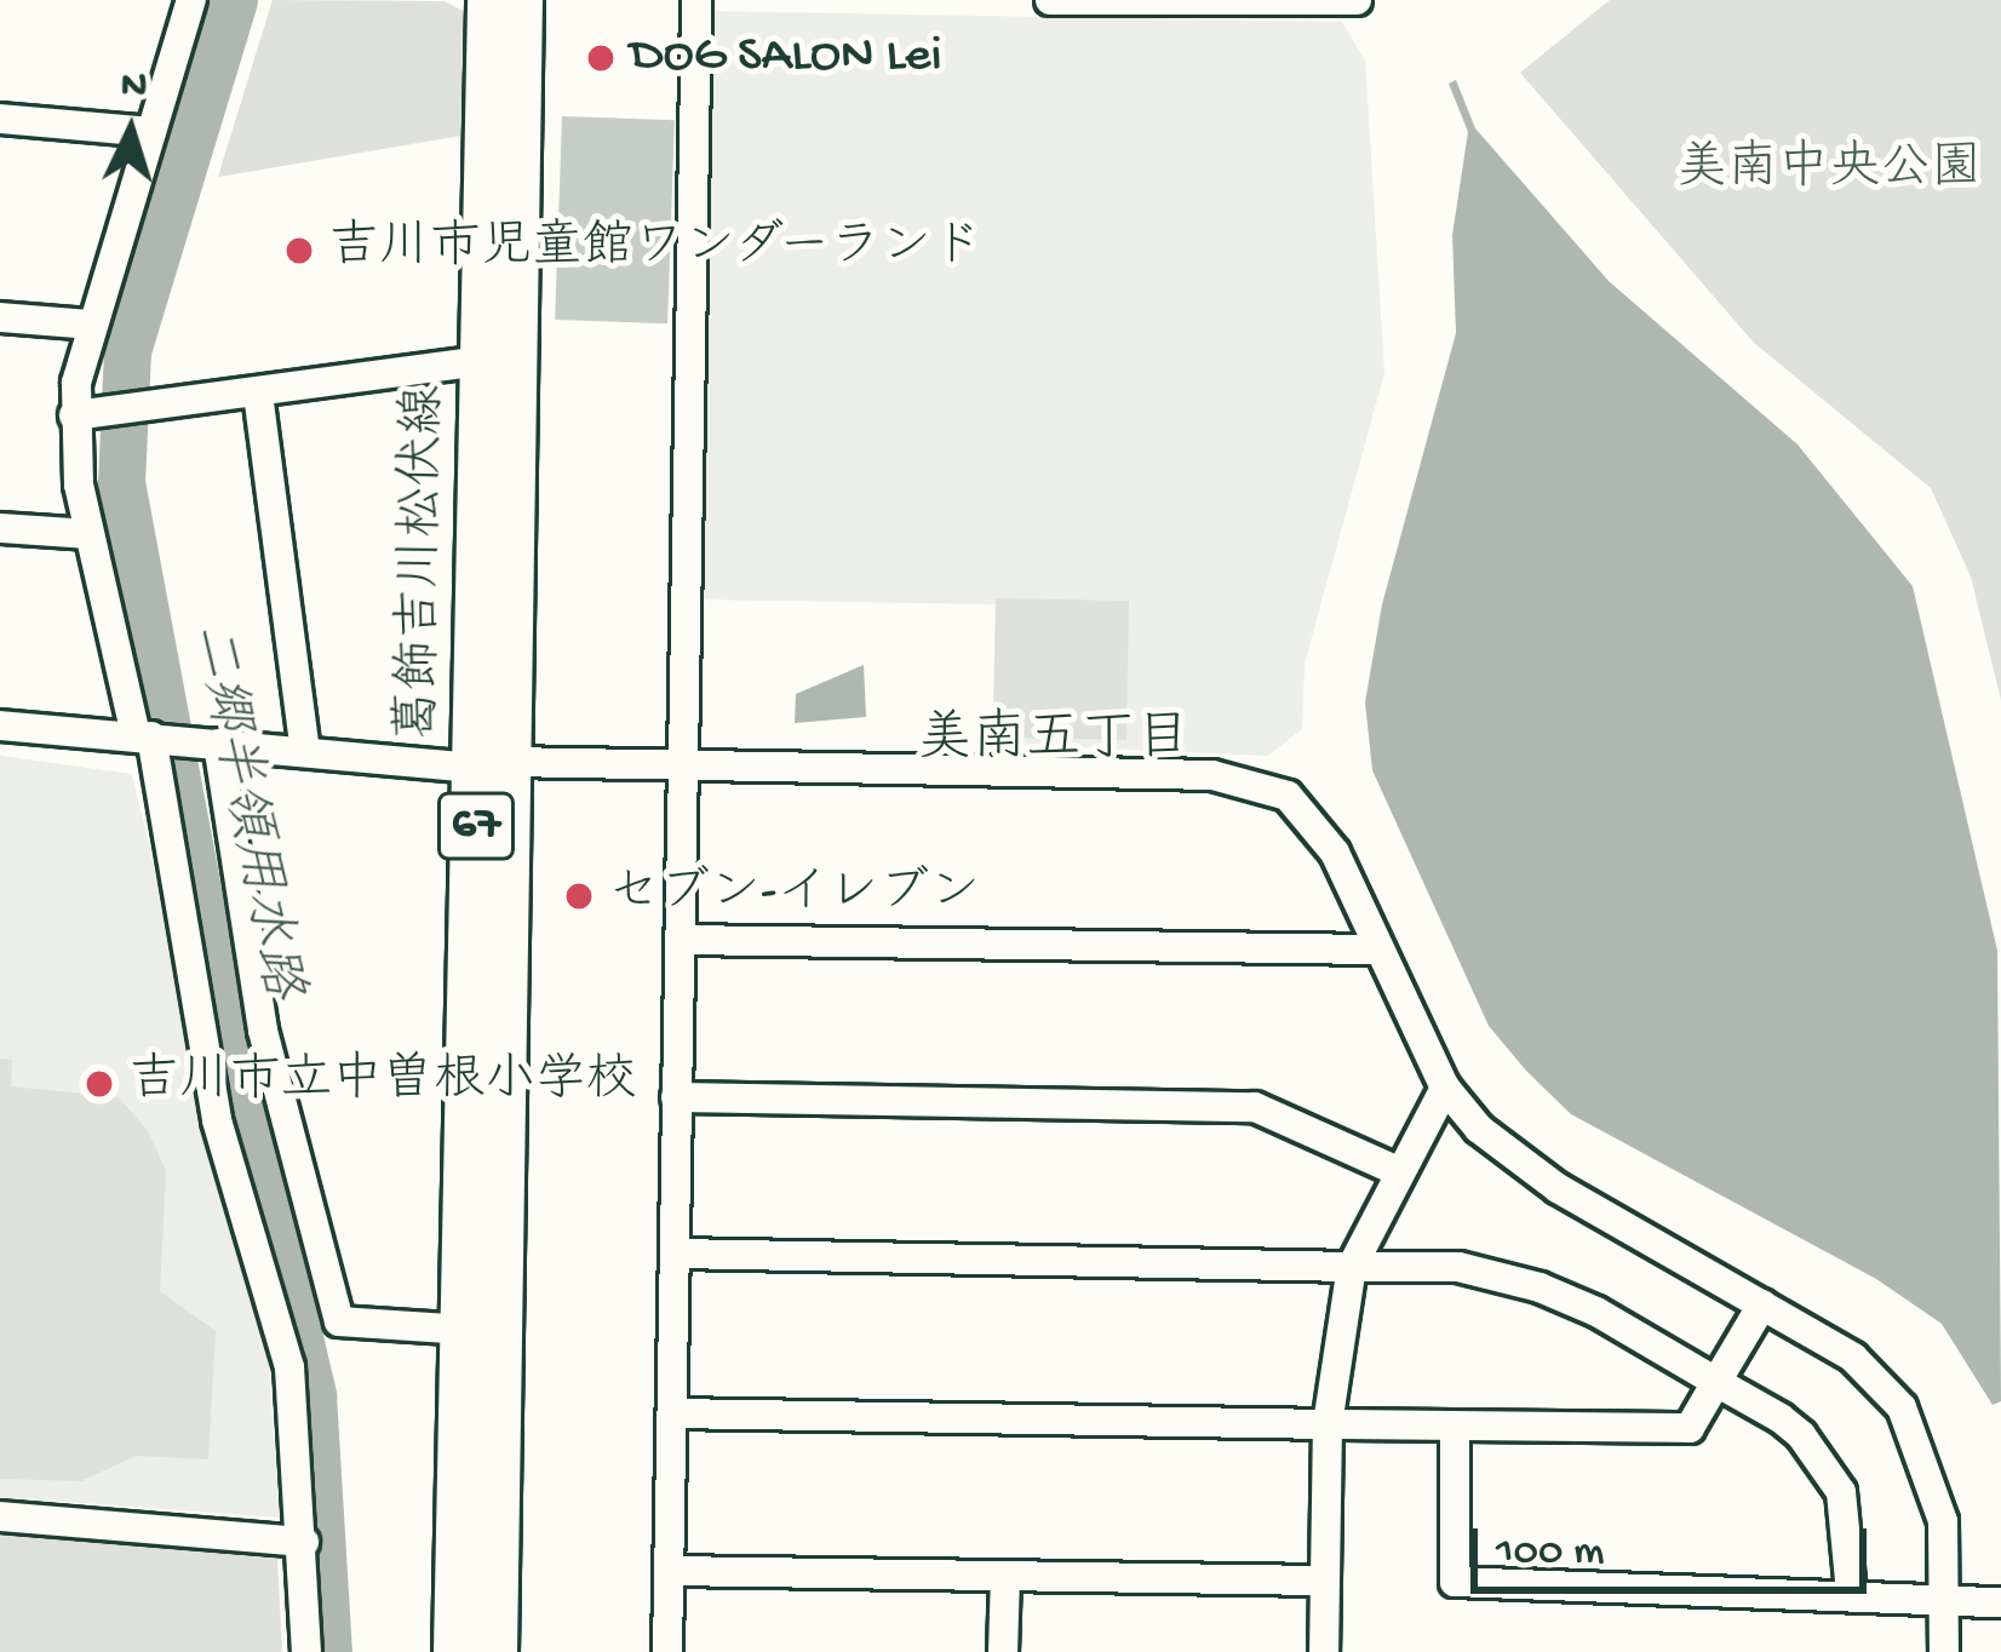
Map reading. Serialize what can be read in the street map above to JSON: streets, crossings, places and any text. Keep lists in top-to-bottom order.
{
  "streets": {
    "main road": ["葛飾吉川松伏線", "67"]
  },
  "districts": ["美南五丁目"],
  "water": ["二郷半領用水路"],
  "parks": ["美南中央公園"],
  "places": [
    "DOG SALON Lei",
    "吉川市児童館ワンダーランド",
    "セブン-イレブン",
    "吉川市立中曽根小学校"
  ],
  "scale_bar": "100 m",
  "north": "top"
}
